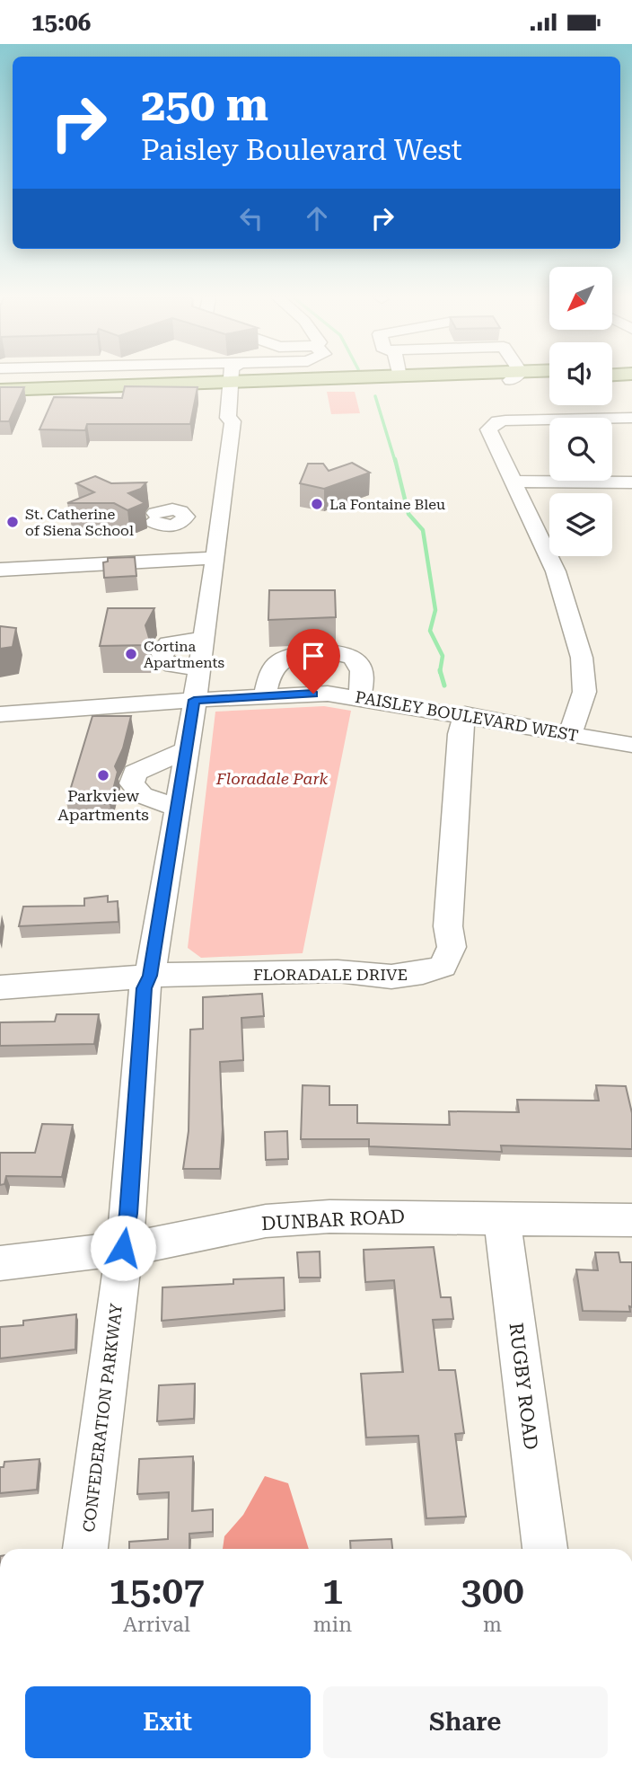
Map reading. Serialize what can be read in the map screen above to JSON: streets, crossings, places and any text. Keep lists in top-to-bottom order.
{
  "streets": {
    "street": [
      "PAISLEY BOULEVARD WEST",
      "FLORADALE DRIVE",
      "DUNBAR ROAD",
      "RUGBY ROAD",
      "CONFEDERATION PARKWAY"
    ]
  },
  "crossings": [
    ["PAISLEY BOULEVARD WEST", "FLORADALE DRIVE"],
    ["PAISLEY BOULEVARD WEST", "CONFEDERATION PARKWAY"],
    ["FLORADALE DRIVE", "CONFEDERATION PARKWAY"],
    ["DUNBAR ROAD", "RUGBY ROAD"],
    ["DUNBAR ROAD", "CONFEDERATION PARKWAY"]
  ],
  "parks": ["Floradale Park"],
  "places": [
    "La Fontaine Bleu",
    "St. Catherine of Siena School",
    "Cortina Apartments",
    "Parkview Apartments"
  ],
  "north": "bottom left",
  "page": {
    "status": "15:06",
    "turn": ["250 m", "Paisley Boulevard West"],
    "eta": [
      "15:07",
      "Arrival",
      "1",
      "min",
      "300",
      "m"
    ],
    "buttons": ["Exit", "Share"]
  }
}
